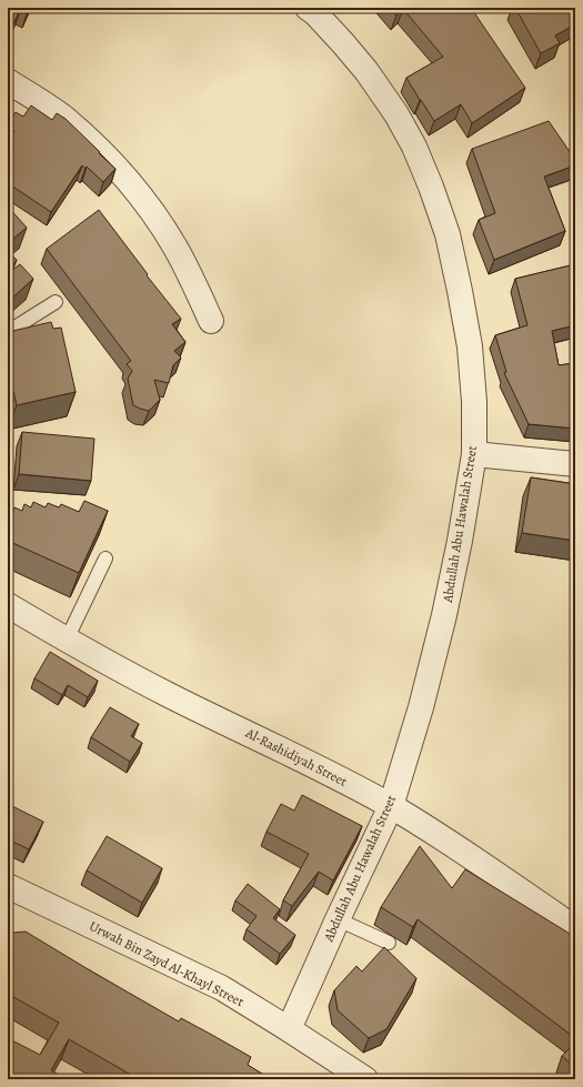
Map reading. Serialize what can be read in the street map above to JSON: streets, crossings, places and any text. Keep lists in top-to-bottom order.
{
  "streets": {
    "street": ["Abdullah Abu Hawalah Street", "Al-Rashidiyah Street", "Urwah Bin Zayd Al-Khayl Street"]
  },
  "crossings": [
    ["Abdullah Abu Hawalah Street", "Al-Rashidiyah Street"],
    ["Abdullah Abu Hawalah Street", "Urwah Bin Zayd Al-Khayl Street"]
  ]
}
